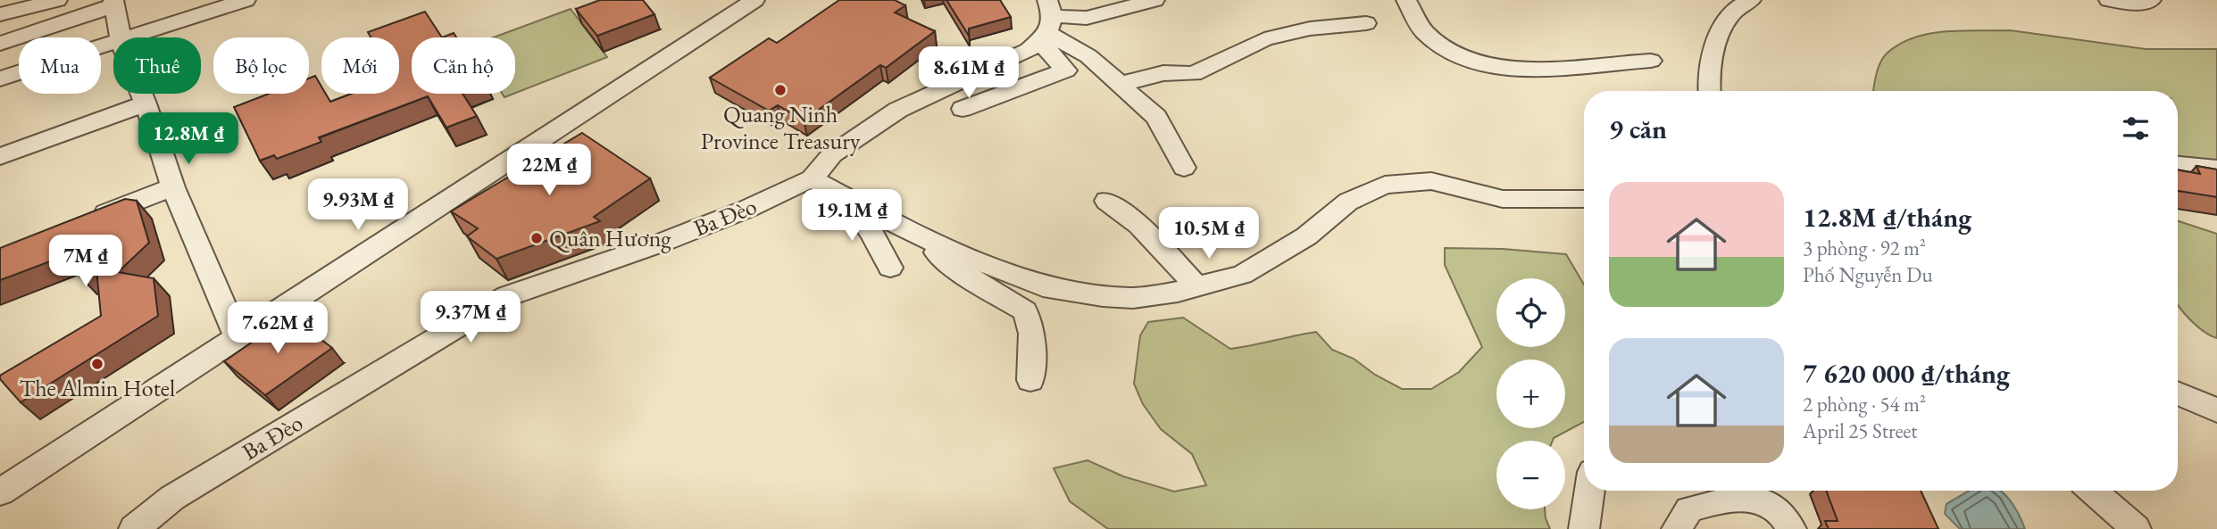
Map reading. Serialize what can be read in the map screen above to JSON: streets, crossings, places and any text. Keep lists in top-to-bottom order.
{
  "streets": {
    "street": ["Ba Đèo"]
  },
  "places": ["Quang Ninh Province Treasury", "Quân Hương", "The Almin Hotel"],
  "page": {
    "chip": [
      "Mua",
      "Thuê",
      "Bộ lọc",
      "Mới",
      "Căn hộ"
    ],
    "price": [
      "8.61M ₫",
      "12.8M ₫",
      "22M ₫",
      "9.93M ₫",
      "19.1M ₫",
      "10.5M ₫",
      "7M ₫",
      "9.37M ₫",
      "7.62M ₫"
    ],
    "heading": "9 căn",
    "list": [
      {
        "name": "12.8M ₫/tháng",
        "note": "3 phòng · 92 m² · Phố Nguyễn Du"
      },
      {
        "name": "7 620 000 ₫/tháng",
        "note": "2 phòng · 54 m² · April 25 Street"
      }
    ],
    "map_buttons": ["+", "−"]
  }
}
